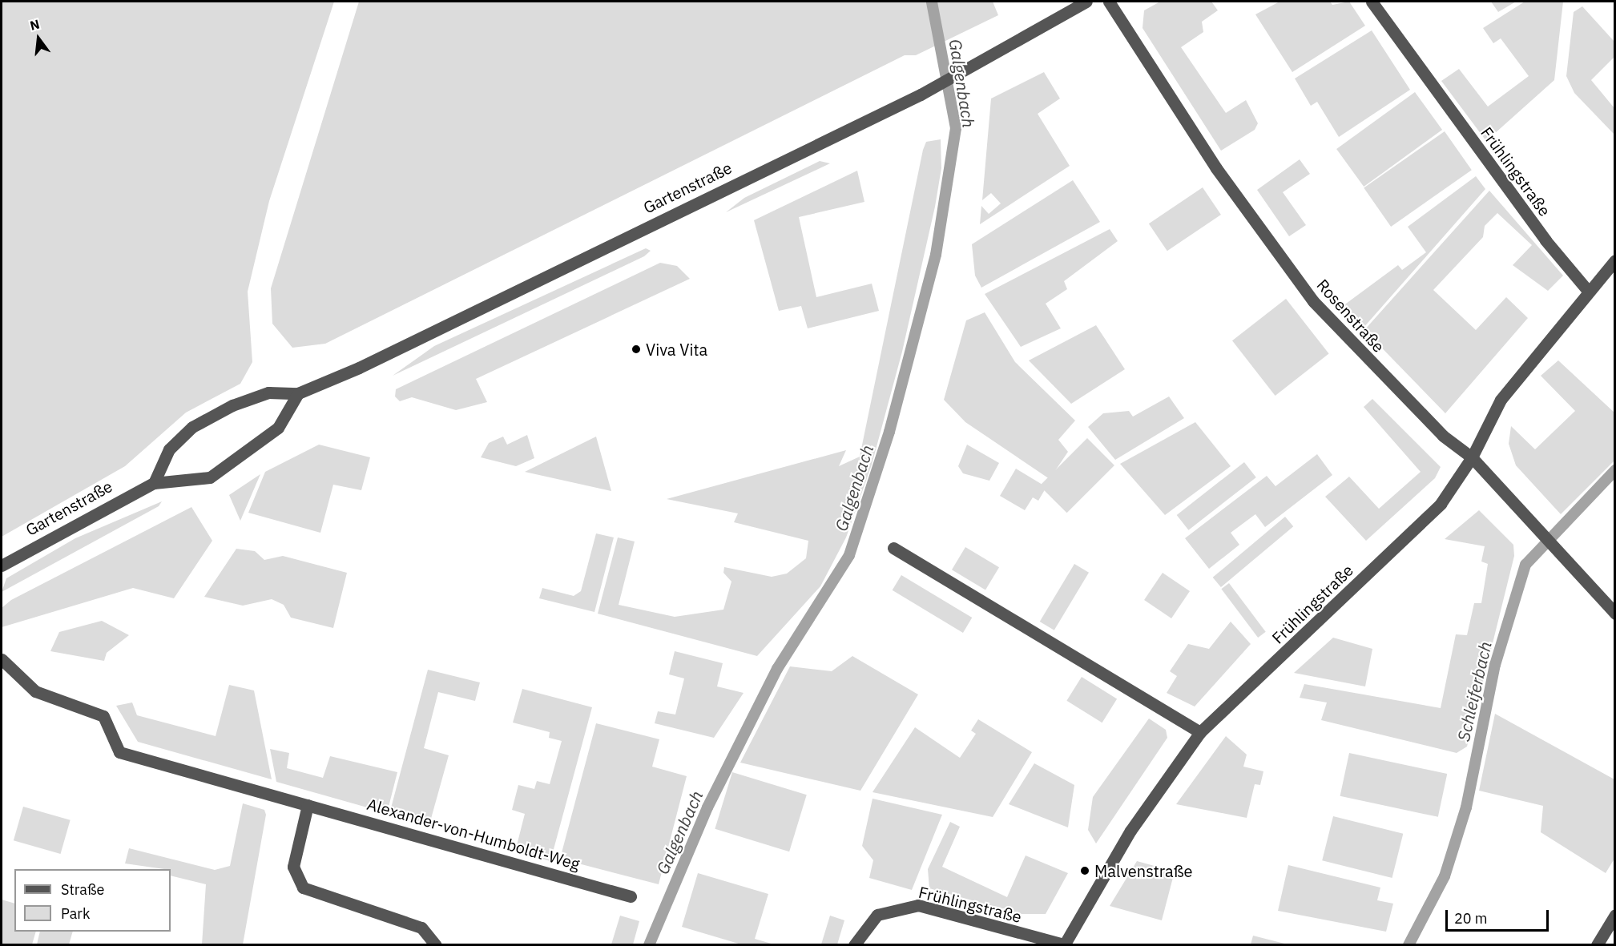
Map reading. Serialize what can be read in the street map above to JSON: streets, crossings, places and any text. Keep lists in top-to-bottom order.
{
  "streets": {
    "street": [
      "Frühlingstraße",
      "Gartenstraße",
      "Rosenstraße",
      "Alexander-von-Humboldt-Weg"
    ]
  },
  "crossings": [
    ["Frühlingstraße", "Rosenstraße"]
  ],
  "water": ["Galgenbach", "Schleiferbach"],
  "places": ["Viva Vita", "Malvenstraße"],
  "legend": ["Straße", "Park"],
  "scale_bar": "20 m",
  "north": "top"
}
